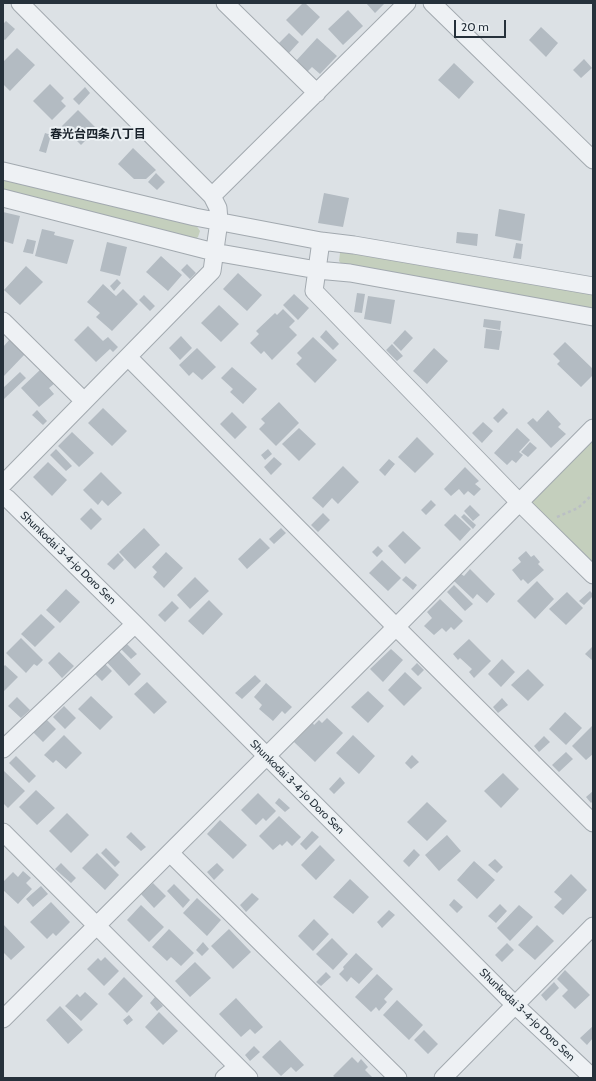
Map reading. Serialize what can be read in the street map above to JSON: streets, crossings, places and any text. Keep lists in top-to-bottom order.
{
  "streets": {
    "street": ["Shunkodai 3-4-jo Doro Sen"]
  },
  "districts": ["春光台四条八丁目"],
  "scale_bar": "20 m"
}
